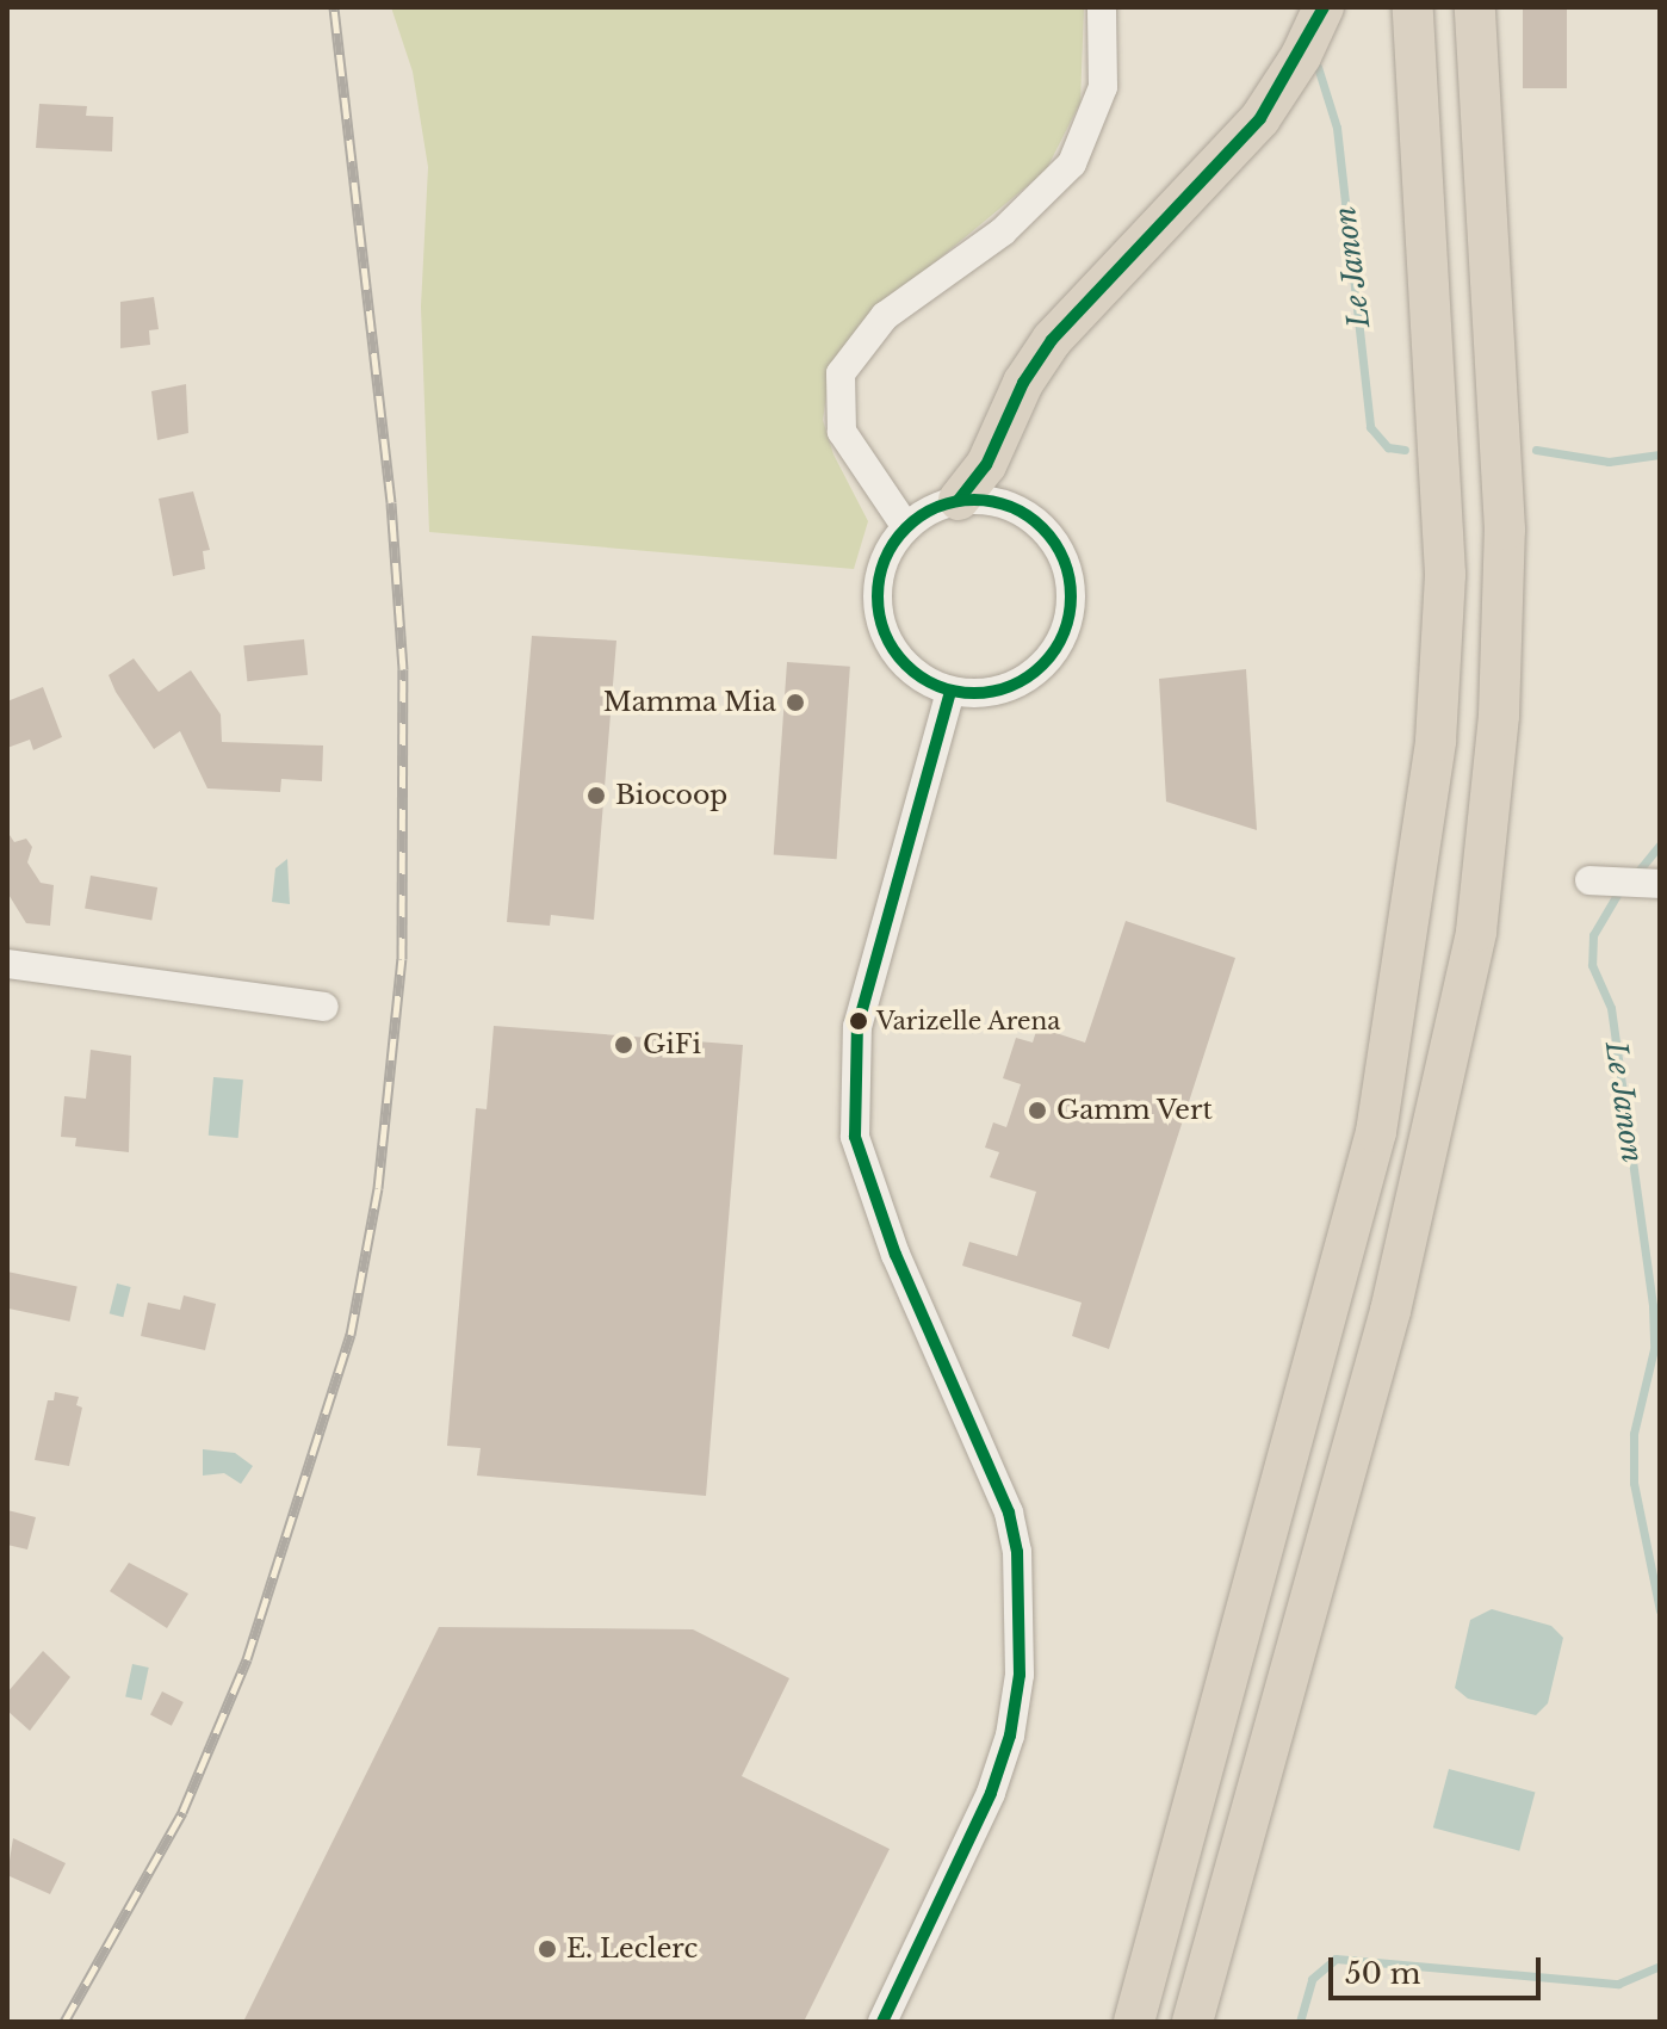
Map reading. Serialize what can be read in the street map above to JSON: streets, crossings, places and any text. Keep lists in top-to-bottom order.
{
  "water": ["Le Janon"],
  "places": [
    "Mamma Mia",
    "Biocoop",
    "Varizelle Arena",
    "GiFi",
    "Gamm Vert",
    "E. Leclerc"
  ],
  "scale_bar": "50 m"
}
